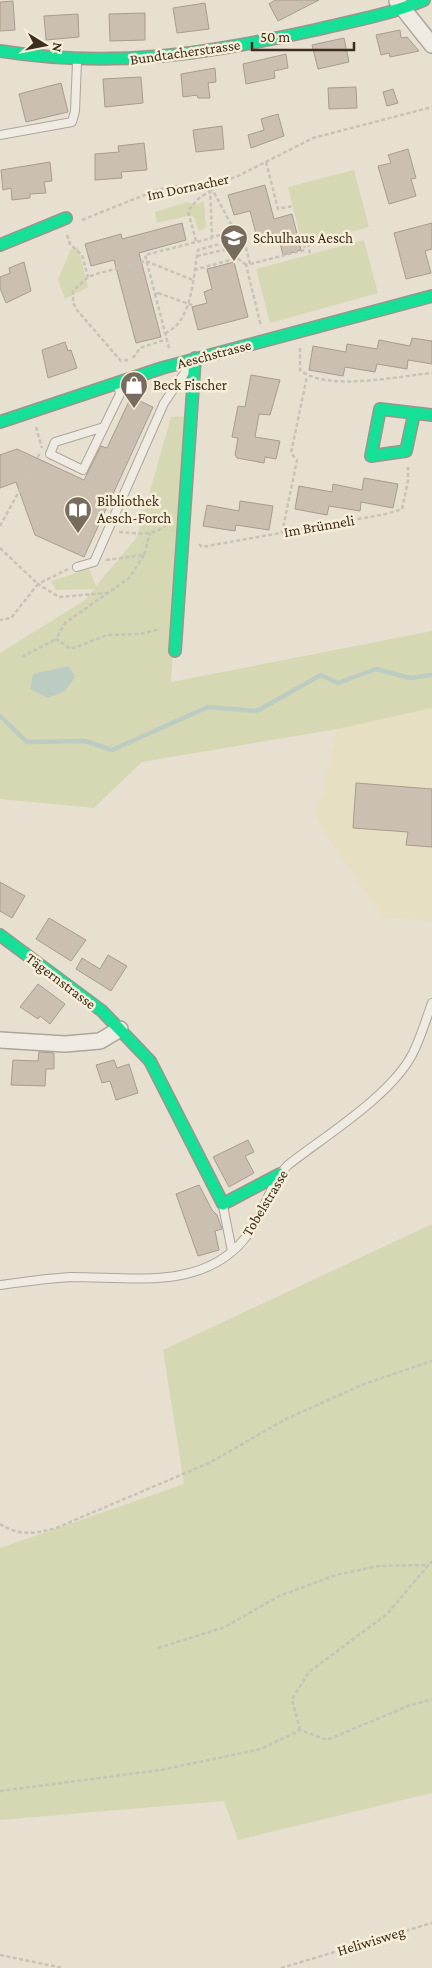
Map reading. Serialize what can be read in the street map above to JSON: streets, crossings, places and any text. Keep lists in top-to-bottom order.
{
  "streets": {
    "street": ["Bundtacherstrasse", "Aeschstrasse", "Tägernstrasse"],
    "lane": ["Tobelstrasse"],
    "path": ["Im Dornacher", "Im Brünneli", "Heliwisweg"]
  },
  "places": {
    "school or university": ["Schulhaus Aesch"],
    "shop": ["Beck Fischer"],
    "library": ["Bibliothek Aesch-Forch"]
  },
  "scale_bar": "50 m",
  "north": "right"
}
